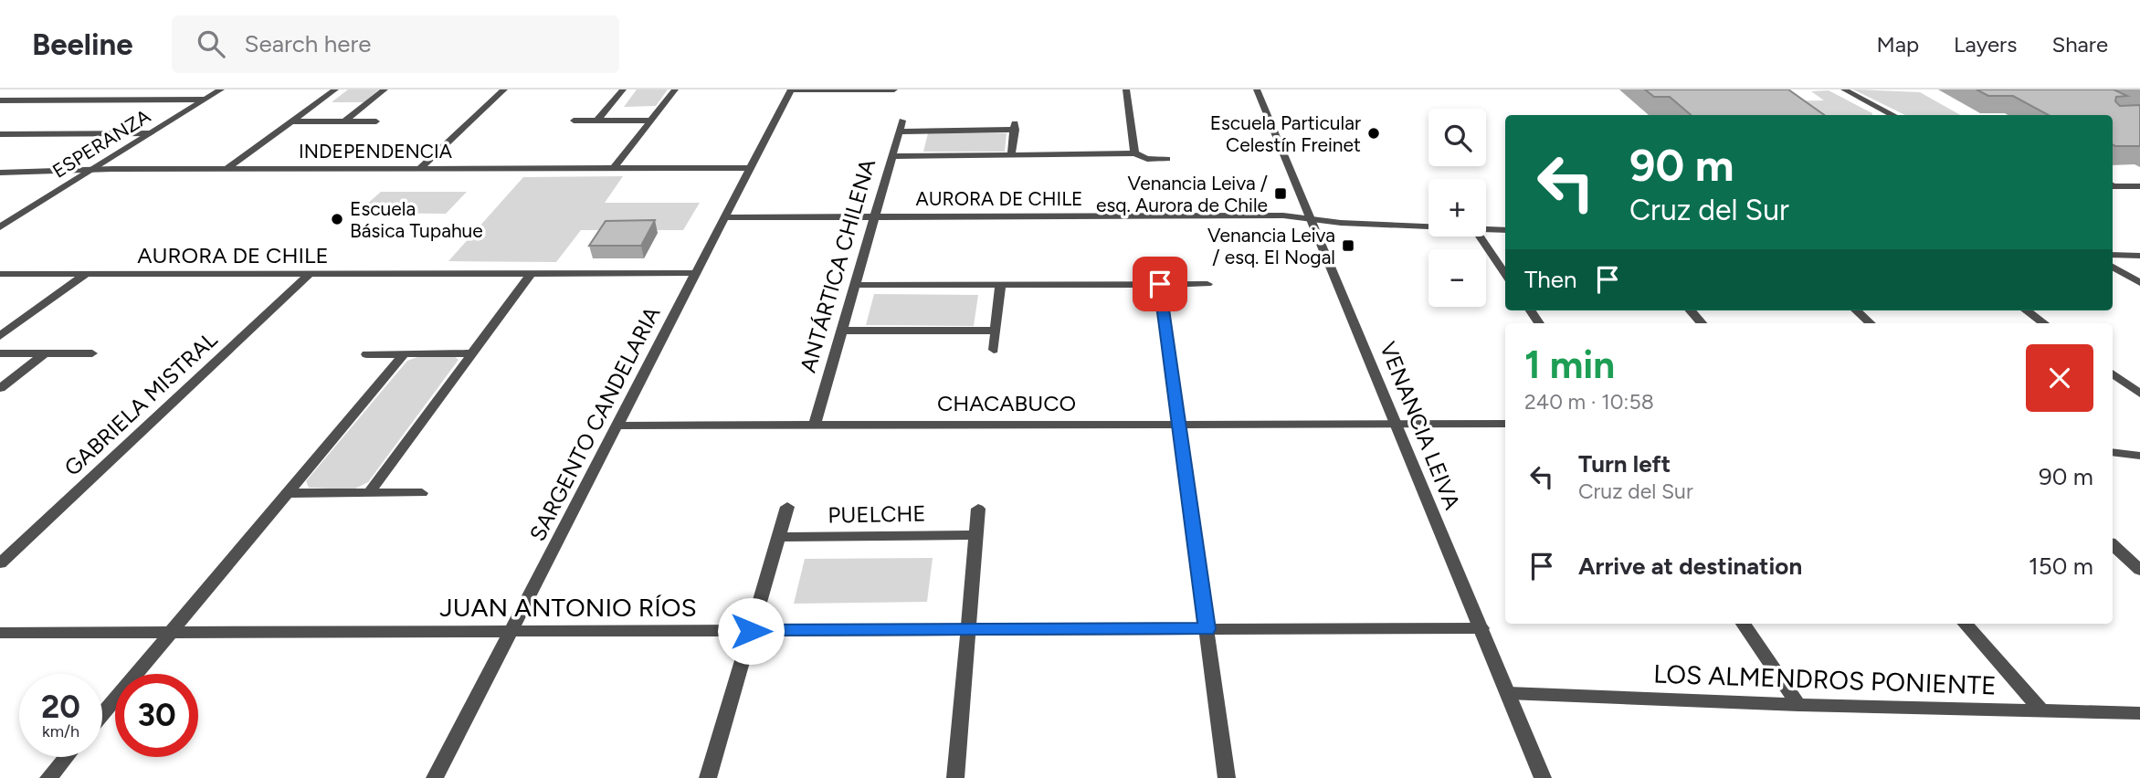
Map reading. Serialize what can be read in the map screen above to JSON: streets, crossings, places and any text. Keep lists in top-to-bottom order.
{
  "streets": {
    "street": [
      "ESPERANZA",
      "INDEPENDENCIA",
      "AURORA DE CHILE",
      "ANTÁRTICA CHILENA",
      "CHACABUCO",
      "GABRIELA MISTRAL",
      "SARGENTO CANDELARIA",
      "VENANCIA LEIVA",
      "PUELCHE",
      "JUAN ANTONIO RÍOS",
      "LOS ALMENDROS PONIENTE"
    ]
  },
  "crossings": [
    ["ESPERANZA", "INDEPENDENCIA"],
    ["INDEPENDENCIA", "SARGENTO CANDELARIA"],
    ["AURORA DE CHILE", "ANTÁRTICA CHILENA"],
    ["AURORA DE CHILE", "GABRIELA MISTRAL"],
    ["AURORA DE CHILE", "SARGENTO CANDELARIA"],
    ["AURORA DE CHILE", "VENANCIA LEIVA"],
    ["ANTÁRTICA CHILENA", "CHACABUCO"],
    ["CHACABUCO", "SARGENTO CANDELARIA"],
    ["CHACABUCO", "VENANCIA LEIVA"],
    ["SARGENTO CANDELARIA", "JUAN ANTONIO RÍOS"],
    ["VENANCIA LEIVA", "JUAN ANTONIO RÍOS"],
    ["VENANCIA LEIVA", "LOS ALMENDROS PONIENTE"]
  ],
  "places": {
    "other": ["Escuela Particular Celestín Freinet", "Escuela Básica Tupahue"],
    "transit": ["Venancia Leiva / esq. Aurora de Chile", "Venancia Leiva / esq. El Nogal"]
  },
  "page": {
    "header": "Beeline",
    "search": "Search here",
    "nav": ["Map", "Layers", "Share"],
    "map_buttons": ["+", "−"],
    "turn": ["90 m", "Cruz del Sur"],
    "then": "Then",
    "heading": ["1 min", "240 m · 10:58"],
    "list": [
      {
        "name": "Turn left",
        "note": "Cruz del Sur",
        "value": "90 m"
      },
      {
        "name": "Arrive at destination",
        "value": "150 m"
      }
    ],
    "speed": "20 km/h",
    "limit": "30"
  }
}
